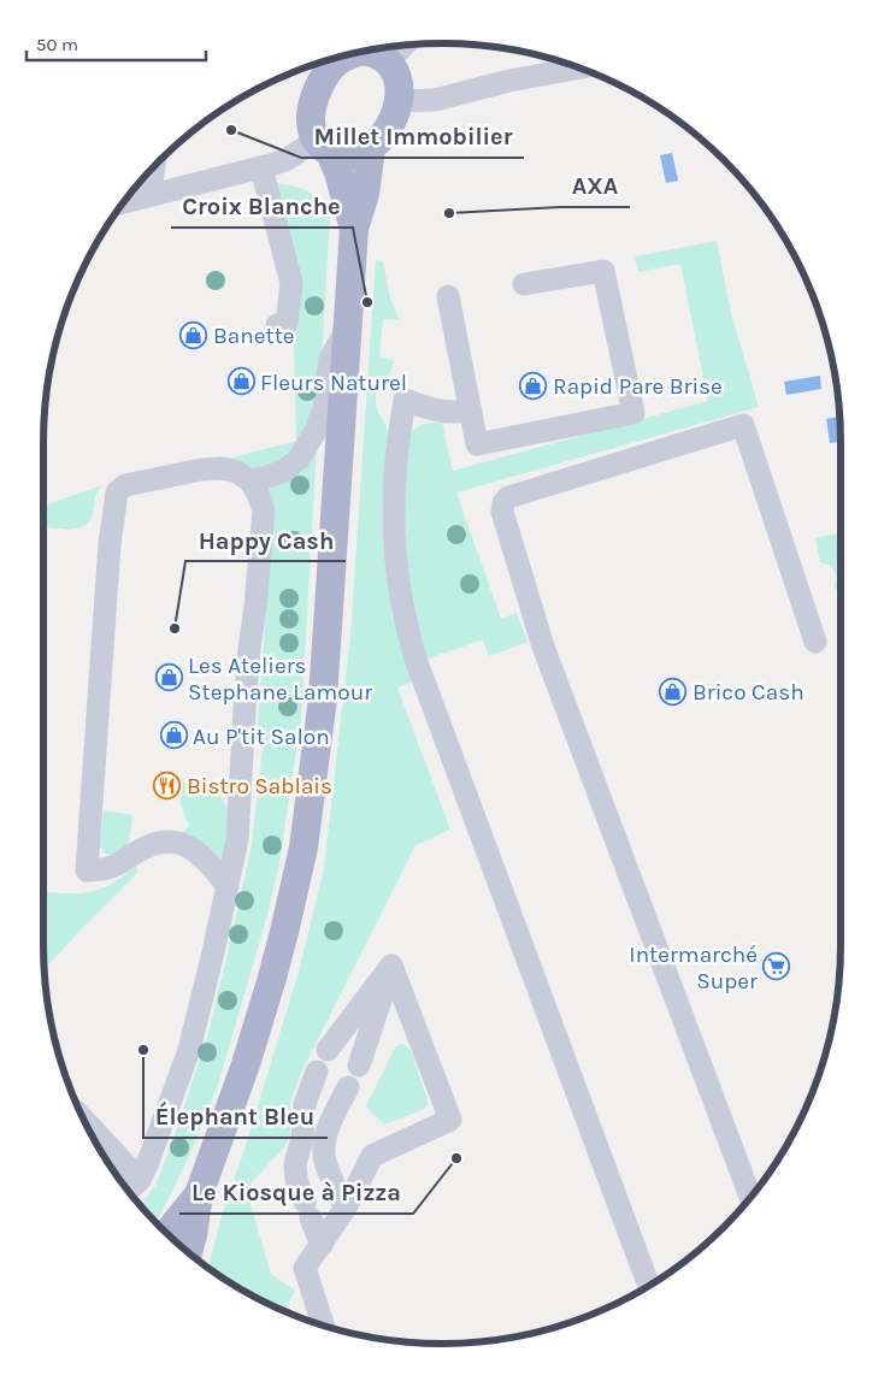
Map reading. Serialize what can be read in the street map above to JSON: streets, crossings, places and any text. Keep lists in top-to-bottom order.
{
  "places": {
    "other": [
      "Millet Immobilier",
      "AXA",
      "Croix Blanche",
      "Happy Cash",
      "Élephant Bleu",
      "Le Kiosque à Pizza"
    ],
    "shop": [
      "Banette",
      "Fleurs Naturel",
      "Rapid Pare Brise",
      "Les Ateliers Stephane Lamour",
      "Brico Cash",
      "Au P'tit Salon"
    ],
    "restaurant": ["Bistro Sablais"],
    "supermarket": ["Intermarché Super"]
  },
  "scale_bar": "50 m"
}
